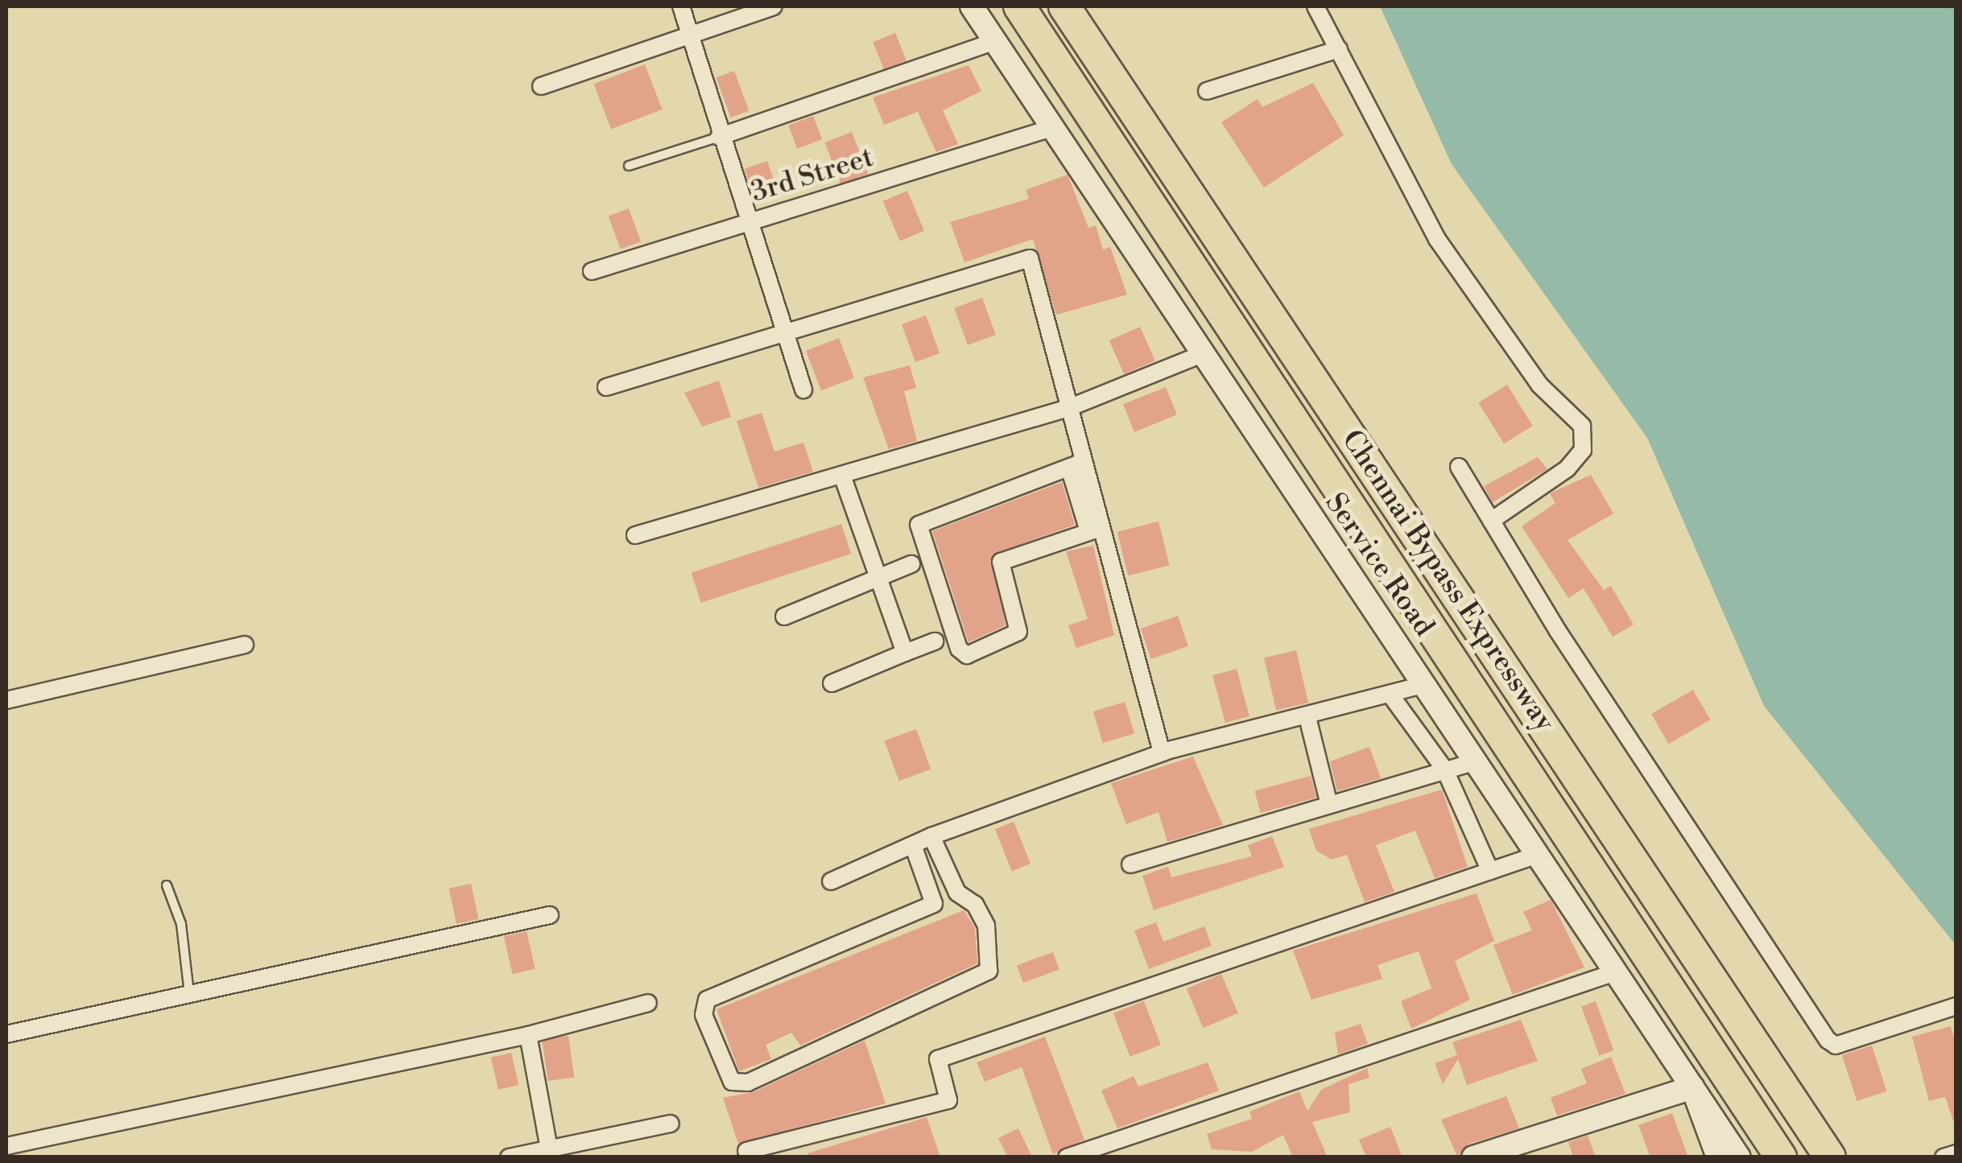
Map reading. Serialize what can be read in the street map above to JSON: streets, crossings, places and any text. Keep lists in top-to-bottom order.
{
  "streets": {
    "highway": ["Chennai Bypass Expressway"],
    "street": ["3rd Street", "Service Road"]
  },
  "crossings": [
    ["3rd Street", "Service Road"]
  ]
}
